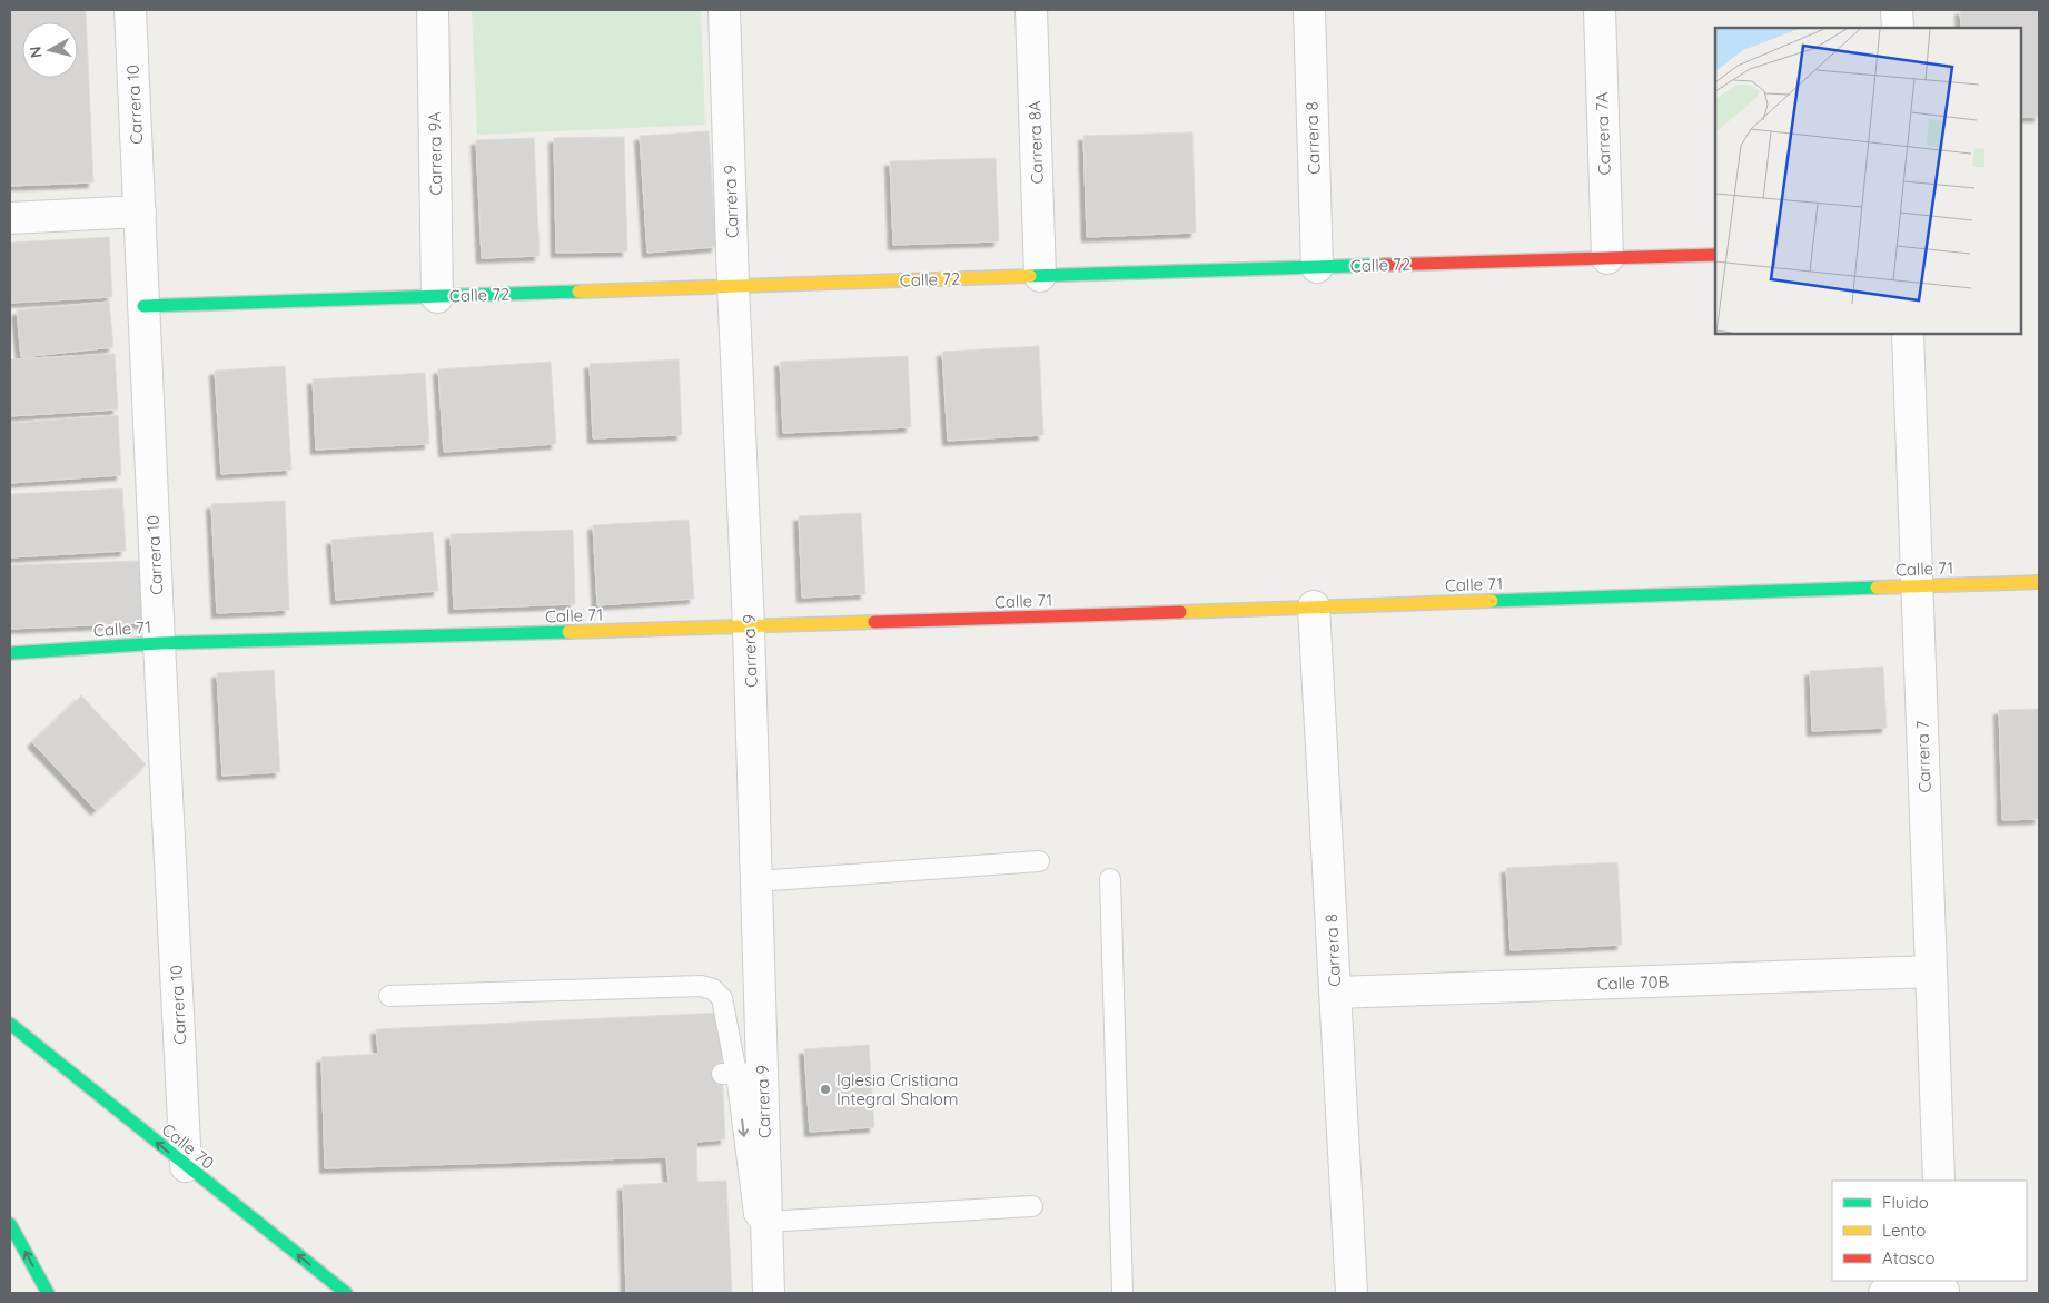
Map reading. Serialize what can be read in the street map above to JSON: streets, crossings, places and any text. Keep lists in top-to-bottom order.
{
  "streets": {
    "main road": ["Calle 72", "Calle 71", "Calle 70"],
    "street": [
      "Carrera 10",
      "Carrera 7A",
      "Carrera 8",
      "Carrera 8A",
      "Carrera 9A",
      "Carrera 9",
      "Carrera 7",
      "Calle 70B"
    ]
  },
  "crossings": [
    ["Carrera 10", "Calle 72"],
    ["Carrera 10", "Calle 71"],
    ["Carrera 10", "Calle 70"],
    ["Carrera 7A", "Calle 72"],
    ["Carrera 8", "Calle 72"],
    ["Carrera 8", "Calle 71"],
    ["Carrera 8", "Calle 70B"],
    ["Carrera 8A", "Calle 72"],
    ["Carrera 9A", "Calle 72"],
    ["Carrera 9", "Calle 72"],
    ["Carrera 9", "Calle 71"],
    ["Calle 71", "Carrera 7"],
    ["Carrera 7", "Calle 70B"]
  ],
  "one_way": ["Calle 70"],
  "places": ["Iglesia Cristiana Integral Shalom"],
  "legend": ["Fluido", "Lento", "Atasco"],
  "north": "left"
}
